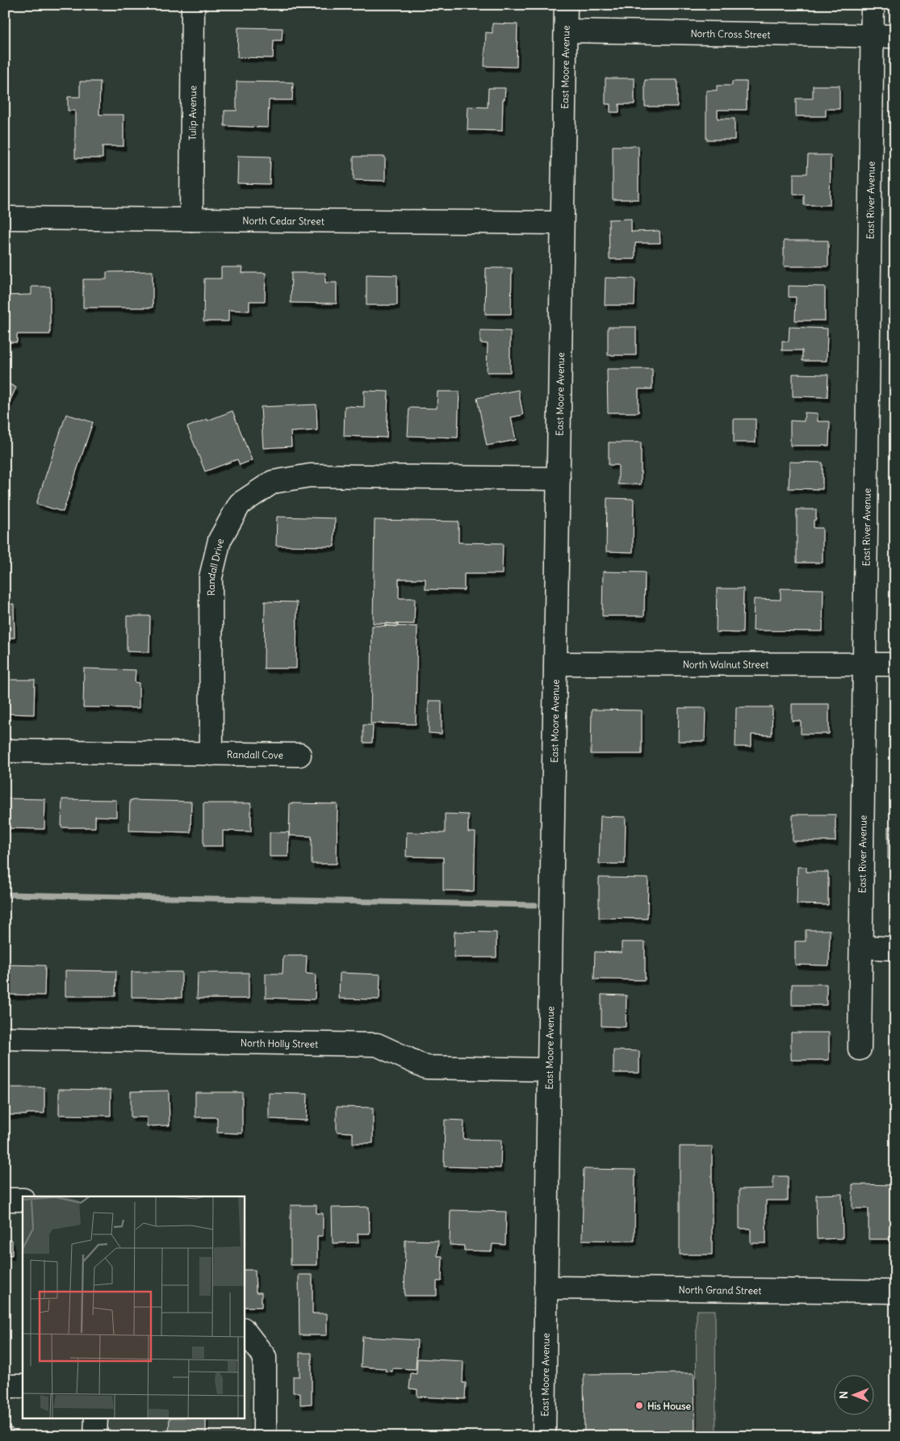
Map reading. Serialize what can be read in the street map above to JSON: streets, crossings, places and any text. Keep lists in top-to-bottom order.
{
  "streets": {
    "street": [
      "North Cross Street",
      "East Moore Avenue",
      "Tulip Avenue",
      "East River Avenue",
      "North Cedar Street",
      "Randall Drive",
      "North Walnut Street",
      "Randall Cove",
      "North Holly Street",
      "North Grand Street"
    ]
  },
  "crossings": [
    ["North Cross Street", "East Moore Avenue"],
    ["North Cross Street", "East River Avenue"],
    ["East Moore Avenue", "North Cedar Street"],
    ["East Moore Avenue", "Randall Drive"],
    ["East Moore Avenue", "North Walnut Street"],
    ["East Moore Avenue", "North Holly Street"],
    ["East Moore Avenue", "North Grand Street"],
    ["Tulip Avenue", "North Cedar Street"],
    ["East River Avenue", "North Walnut Street"],
    ["Randall Drive", "Randall Cove"]
  ],
  "places": ["His House"],
  "north": "left"
}
